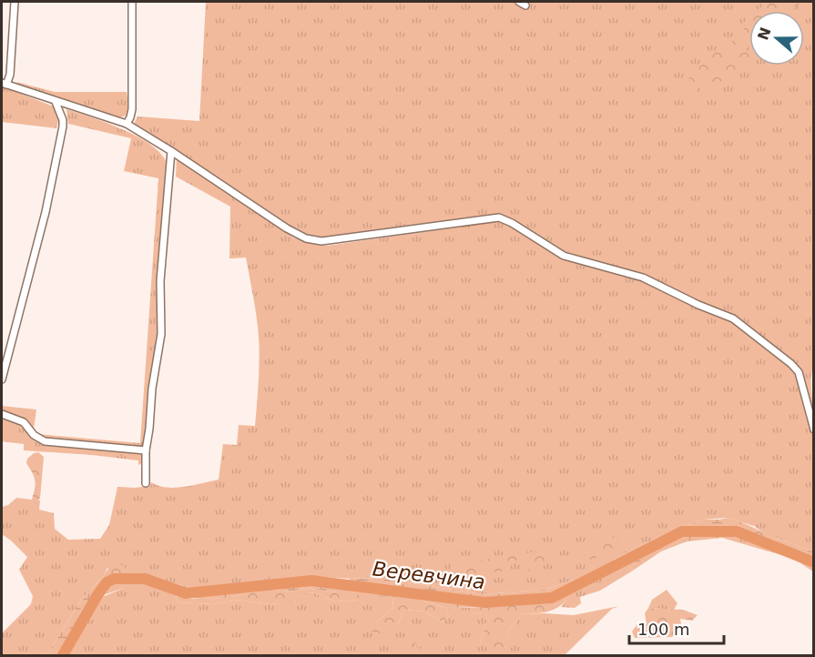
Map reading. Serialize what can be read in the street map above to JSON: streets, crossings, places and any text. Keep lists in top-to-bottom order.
{
  "water": ["Веревчина"],
  "scale_bar": "100 m",
  "north": "left"
}
